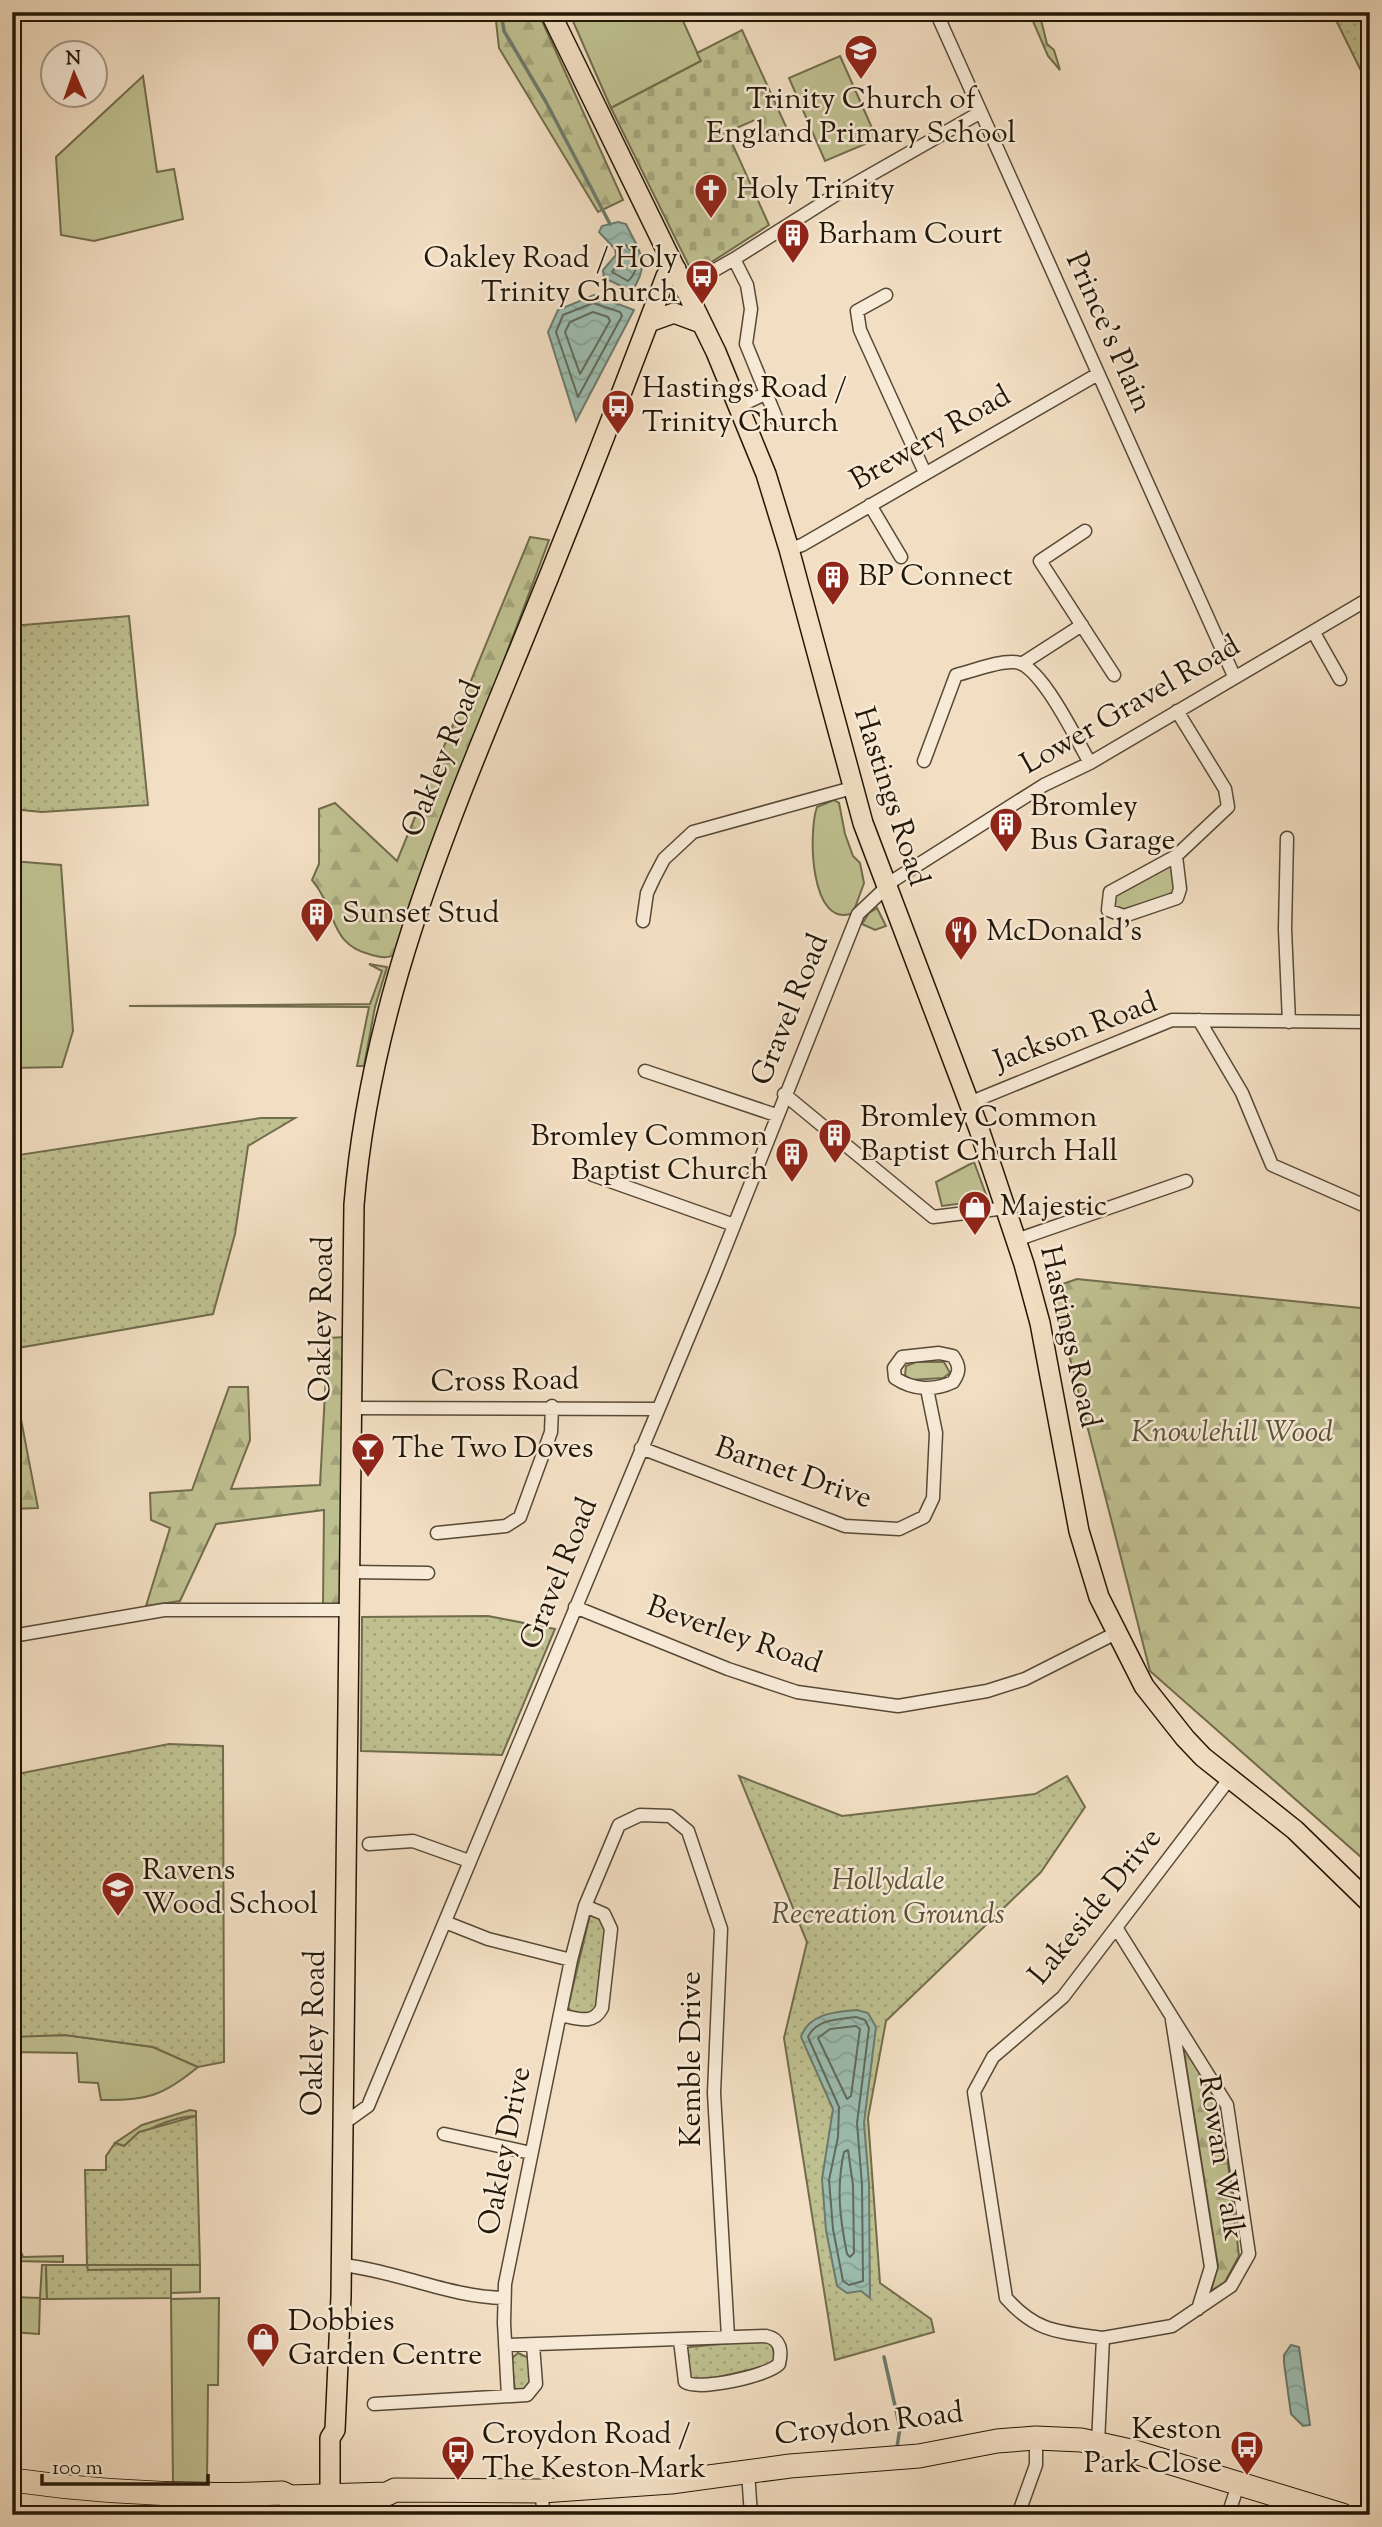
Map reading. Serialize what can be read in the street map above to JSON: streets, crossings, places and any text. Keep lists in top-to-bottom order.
{
  "streets": {
    "highway": ["Croydon Road"],
    "main road": ["Oakley Road", "Hastings Road"],
    "street": [
      "Prince's Plain",
      "Brewery Road",
      "Lower Gravel Road",
      "Gravel Road",
      "Jackson Road",
      "Cross Road",
      "Barnet Drive",
      "Beverley Road",
      "Lakeside Drive",
      "Kemble Drive",
      "Oakley Drive",
      "Rowan Walk"
    ]
  },
  "crossings": [
    ["Prince's Plain", "Brewery Road"],
    ["Prince's Plain", "Lower Gravel Road"],
    ["Brewery Road", "Hastings Road"],
    ["Lower Gravel Road", "Hastings Road"],
    ["Lower Gravel Road", "Gravel Road"],
    ["Oakley Road", "Hastings Road"],
    ["Oakley Road", "Gravel Road"],
    ["Oakley Road", "Cross Road"],
    ["Oakley Road", "Croydon Road"],
    ["Hastings Road", "Gravel Road"],
    ["Hastings Road", "Jackson Road"],
    ["Hastings Road", "Beverley Road"],
    ["Hastings Road", "Lakeside Drive"],
    ["Gravel Road", "Cross Road"],
    ["Gravel Road", "Barnet Drive"],
    ["Gravel Road", "Beverley Road"],
    ["Lakeside Drive", "Rowan Walk"],
    ["Kemble Drive", "Oakley Drive"]
  ],
  "parks": ["Knowlehill Wood", "Hollydale Recreation Grounds"],
  "places": {
    "school or university": ["Trinity Church of England Primary School", "Ravens Wood School"],
    "church": ["Holy Trinity"],
    "building": [
      "Barham Court",
      "BP Connect",
      "Bromley Bus Garage",
      "Sunset Stud",
      "Bromley Common Baptist Church Hall",
      "Bromley Common Baptist Church"
    ],
    "bus stop": [
      "Oakley Road / Holy Trinity Church",
      "Hastings Road / Trinity Church",
      "Keston Park Close",
      "Croydon Road / The Keston Mark"
    ],
    "restaurant": ["McDonald's"],
    "shop": ["Majestic", "Dobbies Garden Centre"],
    "bar": ["The Two Doves"]
  },
  "scale_bar": "100 m",
  "north": "top"
}
